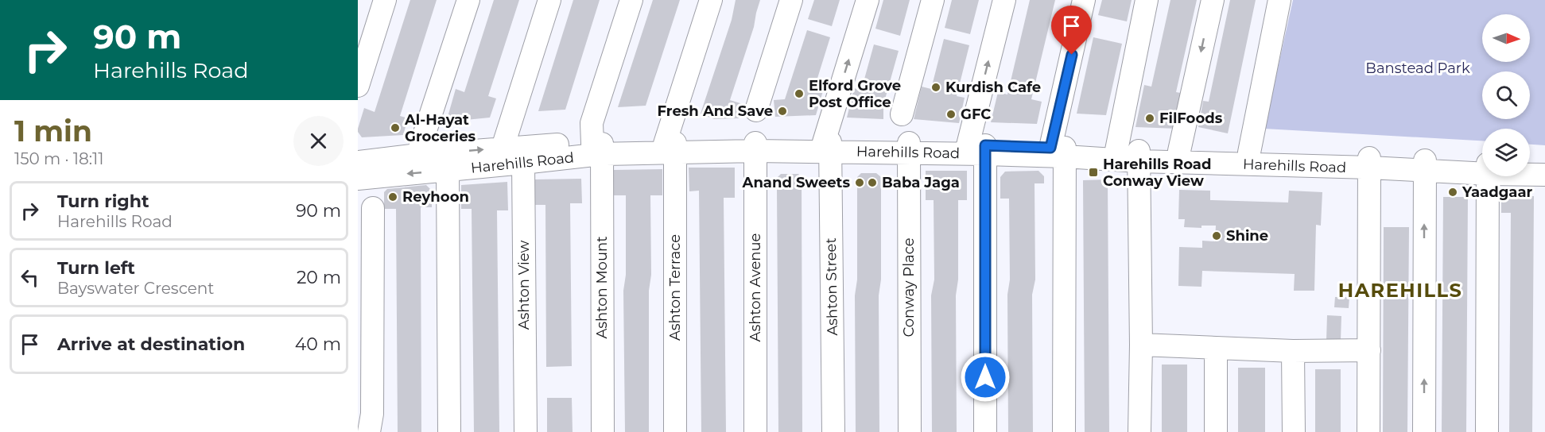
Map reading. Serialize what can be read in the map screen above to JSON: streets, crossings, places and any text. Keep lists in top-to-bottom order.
{
  "streets": {
    "street": [
      "Harehills Road",
      "Ashton View",
      "Ashton Street",
      "Ashton Mount",
      "Ashton Terrace",
      "Ashton Avenue",
      "Conway Place"
    ]
  },
  "crossings": [
    ["Harehills Road", "Ashton View"],
    ["Harehills Road", "Ashton Street"],
    ["Harehills Road", "Ashton Mount"],
    ["Harehills Road", "Ashton Terrace"],
    ["Harehills Road", "Ashton Avenue"],
    ["Harehills Road", "Conway Place"]
  ],
  "districts": ["HAREHILLS"],
  "parks": ["Banstead Park"],
  "places": {
    "other": [
      "Kurdish Cafe",
      "Elford Grove Post Office",
      "Fresh And Save",
      "GFC",
      "FilFoods",
      "Al-Hayat Groceries",
      "Anand Sweets",
      "Baba Jaga",
      "Yaadgaar",
      "Reyhoon",
      "Shine"
    ],
    "transit": ["Harehills Road Conway View"]
  },
  "north": "right",
  "page": {
    "turn": ["90 m", "Harehills Road"],
    "heading": ["1 min", "150 m · 18:11"],
    "list": [
      {
        "name": "Turn right",
        "note": "Harehills Road",
        "value": "90 m"
      },
      {
        "name": "Turn left",
        "note": "Bayswater Crescent",
        "value": "20 m"
      },
      {
        "name": "Arrive at destination",
        "value": "40 m"
      }
    ]
  }
}
